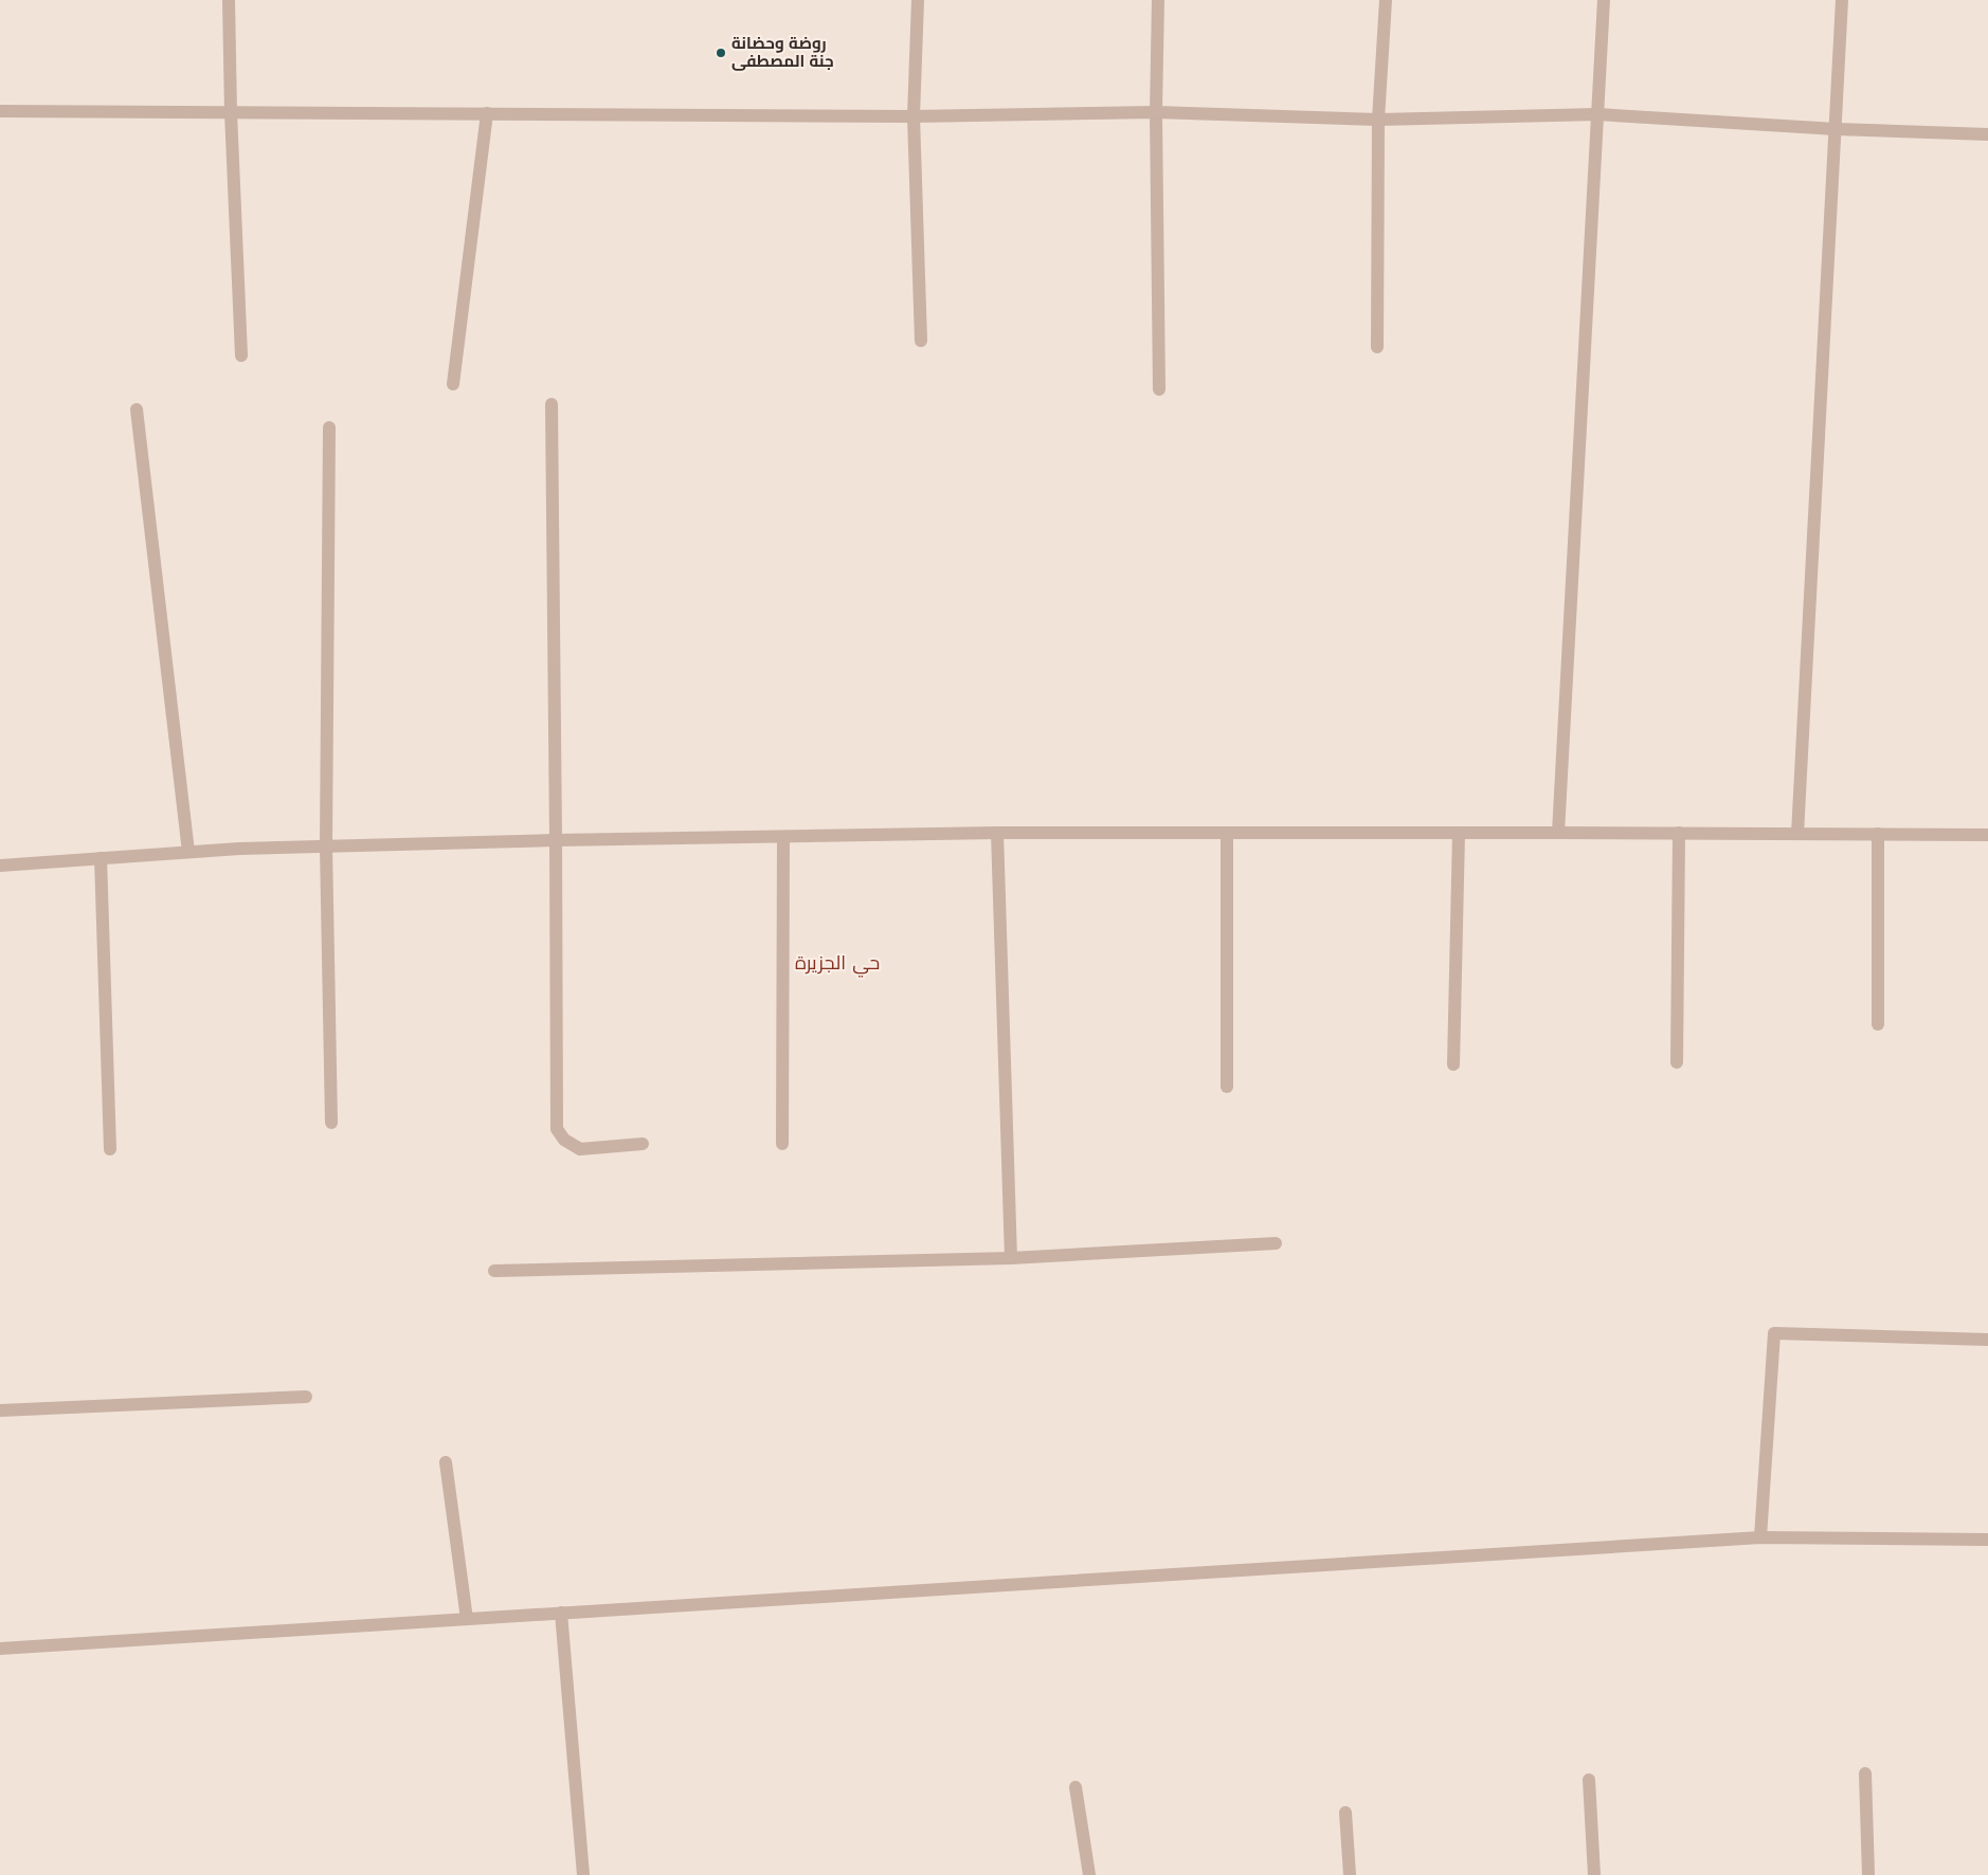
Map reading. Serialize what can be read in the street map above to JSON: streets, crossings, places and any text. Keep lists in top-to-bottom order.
{
  "districts": ["حي الجزيرة"],
  "places": ["روضة وحضانة جنة المصطفى"]
}
